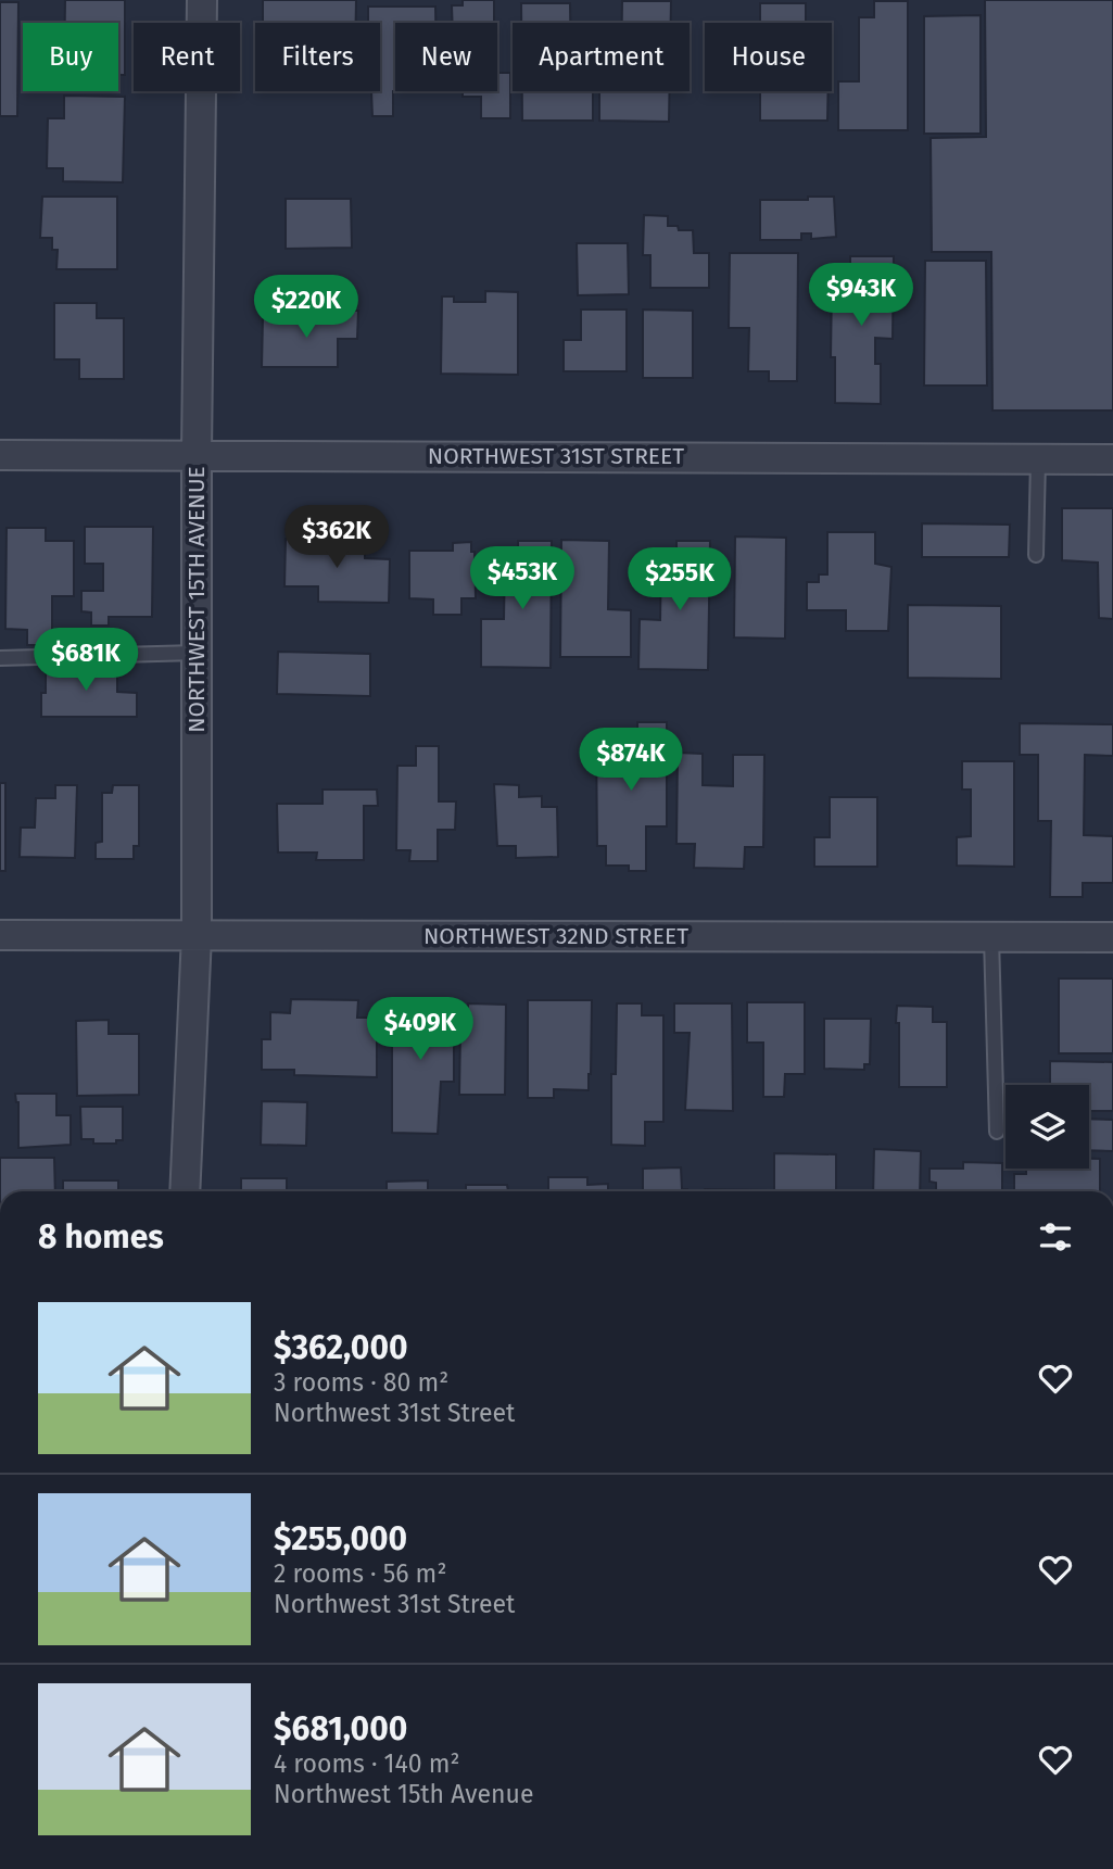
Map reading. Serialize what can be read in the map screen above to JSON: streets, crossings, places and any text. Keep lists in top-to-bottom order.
{
  "streets": {
    "street": ["NORTHWEST 31ST STREET", "NORTHWEST 15TH AVENUE", "NORTHWEST 32ND STREET"]
  },
  "crossings": [
    ["NORTHWEST 31ST STREET", "NORTHWEST 15TH AVENUE"],
    ["NORTHWEST 15TH AVENUE", "NORTHWEST 32ND STREET"]
  ],
  "page": {
    "chip": [
      "Buy",
      "Rent",
      "Filters",
      "New",
      "Apartment",
      "House"
    ],
    "price": [
      "$943K",
      "$220K",
      "$362K",
      "$453K",
      "$255K",
      "$681K",
      "$874K",
      "$409K"
    ],
    "heading": "8 homes",
    "list": [
      {
        "name": "$362,000",
        "note": "3 rooms · 80 m² · Northwest 31st Street"
      },
      {
        "name": "$255,000",
        "note": "2 rooms · 56 m² · Northwest 31st Street"
      },
      {
        "name": "$681,000",
        "note": "4 rooms · 140 m² · Northwest 15th Avenue"
      }
    ]
  }
}
